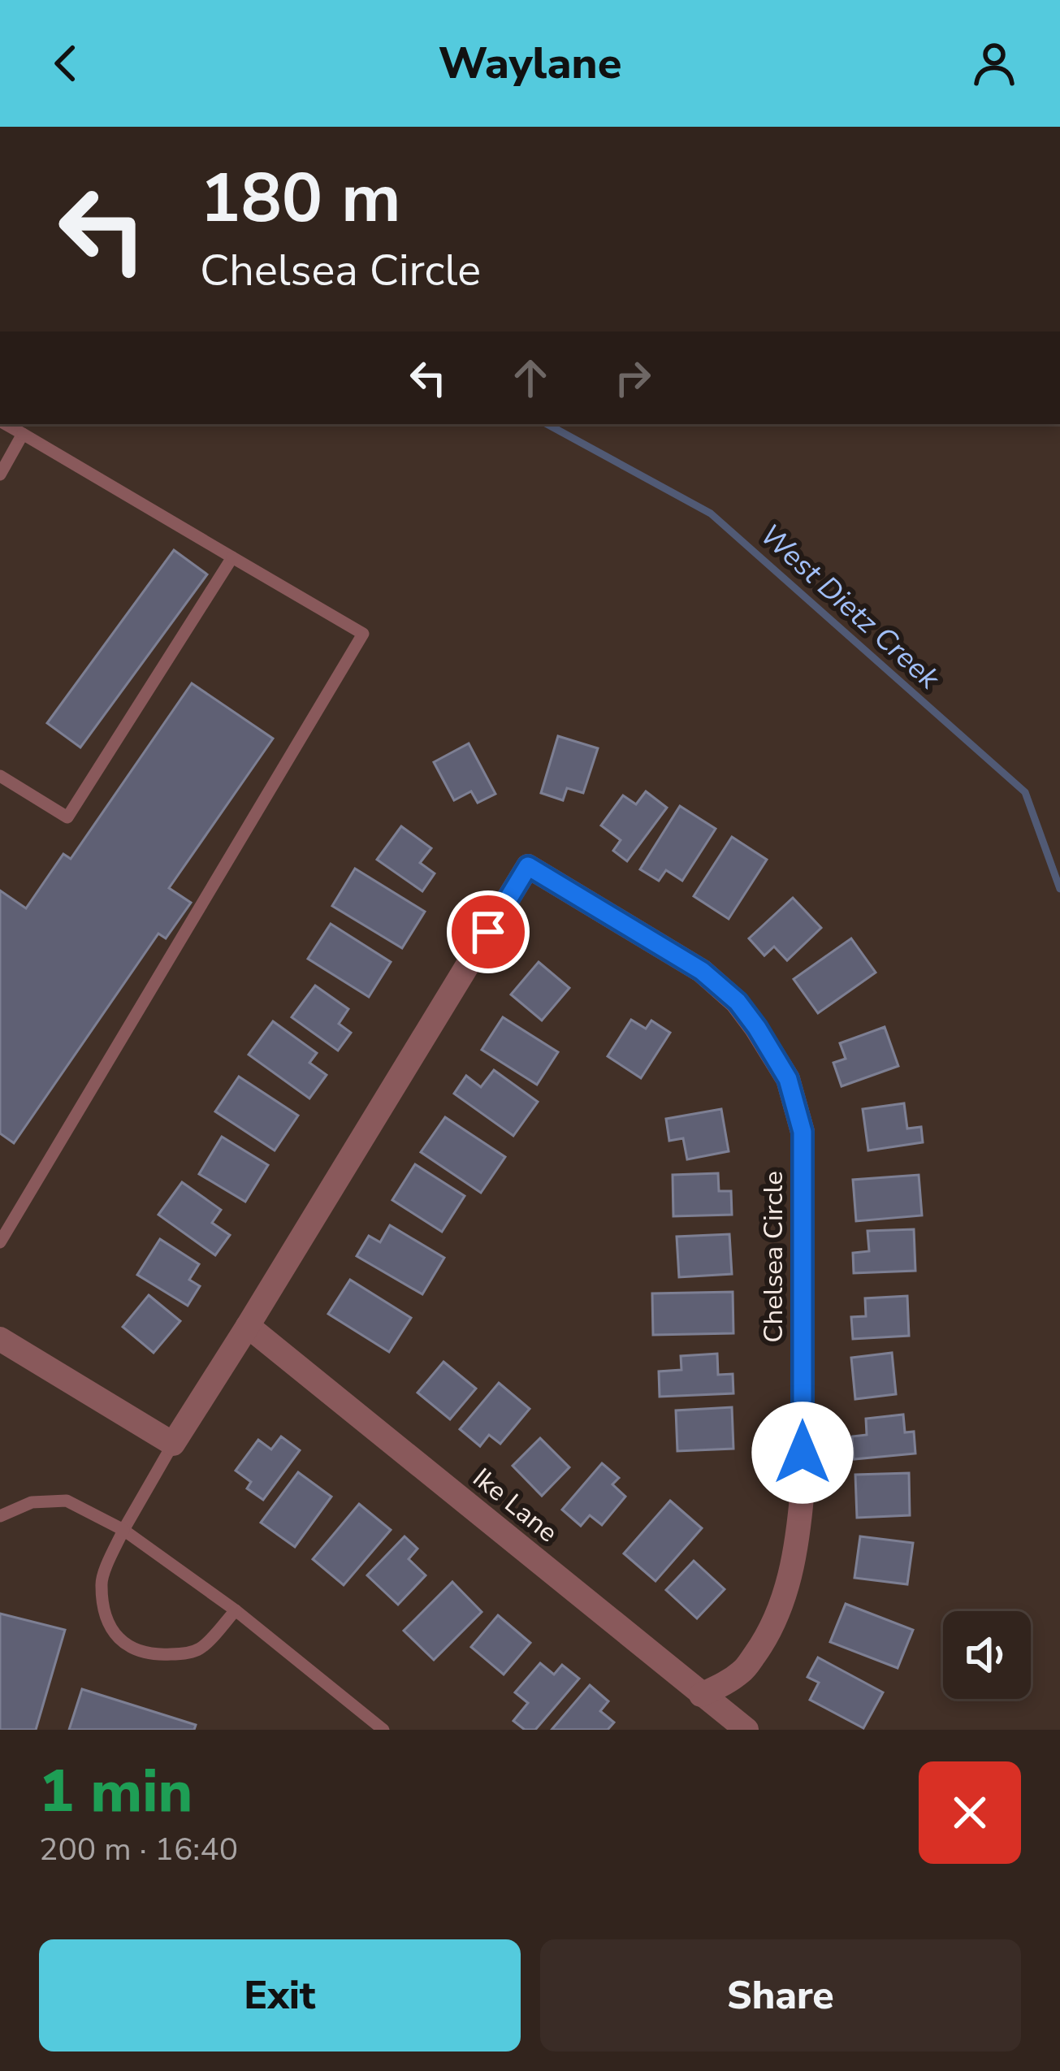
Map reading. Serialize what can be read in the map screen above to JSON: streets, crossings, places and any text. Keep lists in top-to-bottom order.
{
  "streets": {
    "street": ["Chelsea Circle", "Ike Lane"]
  },
  "crossings": [
    ["Chelsea Circle", "Ike Lane"]
  ],
  "water": ["West Dietz Creek"],
  "page": {
    "header": "Waylane",
    "turn": ["180 m", "Chelsea Circle"],
    "heading": ["1 min", "200 m · 16:40"],
    "buttons": ["Exit", "Share"]
  }
}
